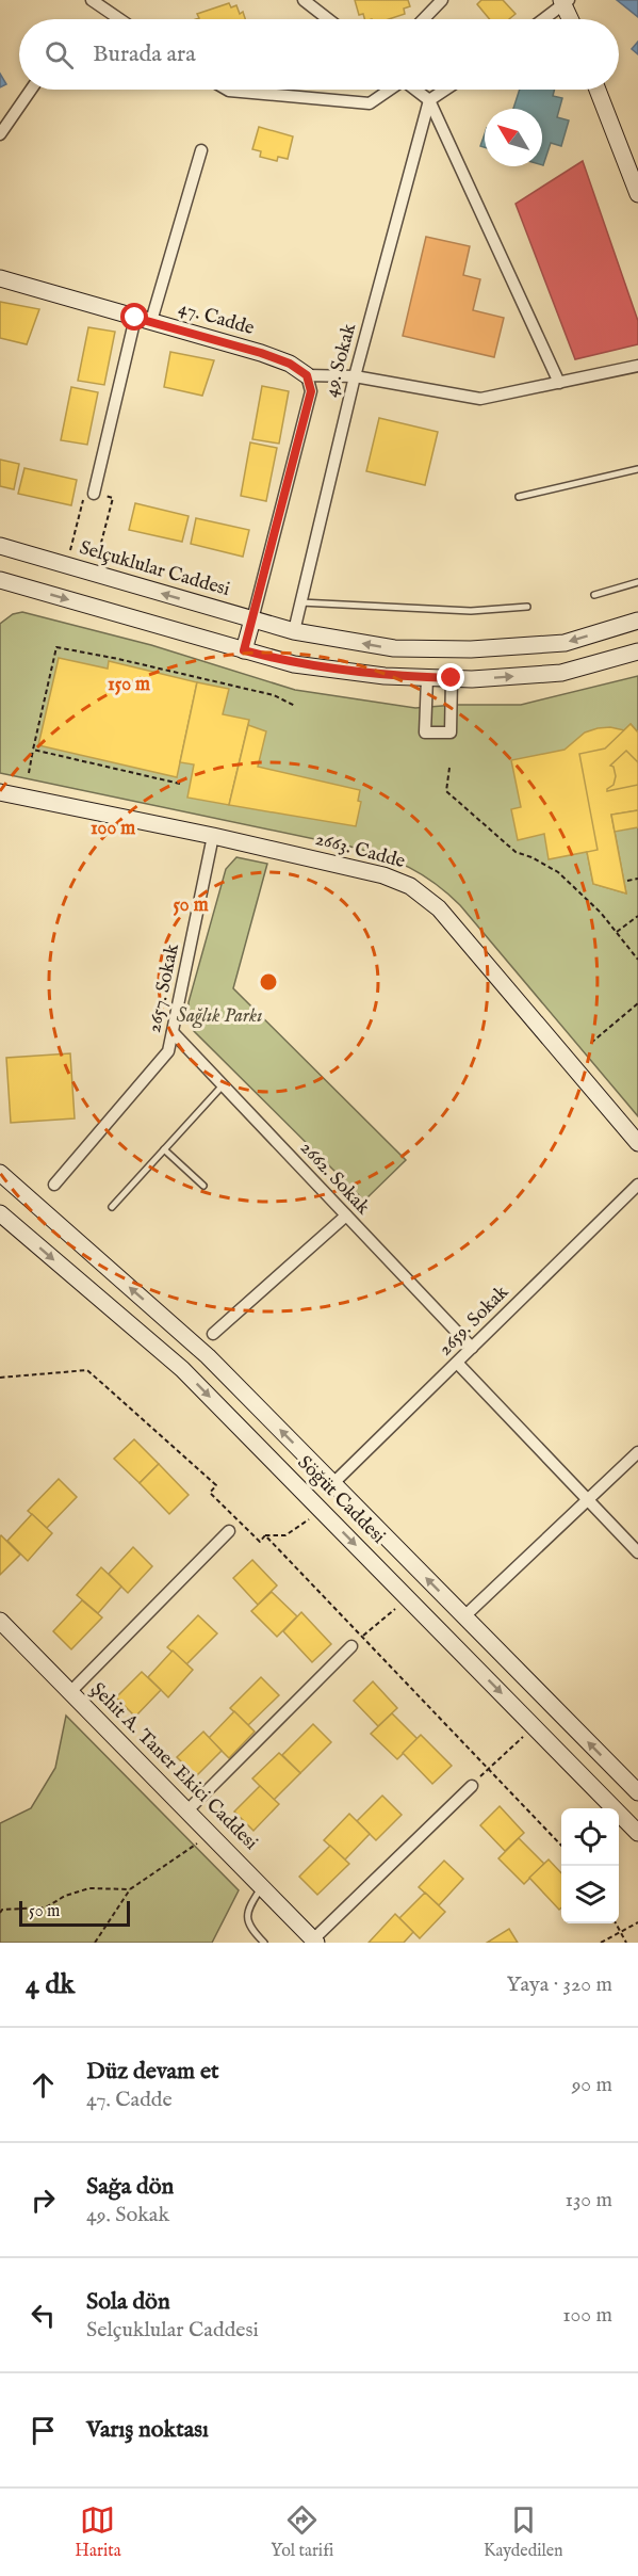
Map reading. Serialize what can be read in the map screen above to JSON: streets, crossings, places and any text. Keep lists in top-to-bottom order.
{
  "streets": {
    "main road": [
      "47. Cadde",
      "Selçuklular Caddesi",
      "2663. Cadde",
      "Söğüt Caddesi",
      "Şehit A. Taner Ekici Caddesi"
    ],
    "street": [
      "49. Sokak",
      "2657. Sokak",
      "2662. Sokak",
      "2659. Sokak"
    ]
  },
  "crossings": [
    ["47. Cadde", "49. Sokak"],
    ["49. Sokak", "Selçuklular Caddesi"],
    ["2663. Cadde", "2657. Sokak"],
    ["2657. Sokak", "2662. Sokak"],
    ["2662. Sokak", "2659. Sokak"],
    ["2659. Sokak", "Söğüt Caddesi"]
  ],
  "parks": ["Sağlık Parkı"],
  "scale_bar": "50 m",
  "north": "top left",
  "page": {
    "search": "Burada ara",
    "scale": "50 m",
    "heading": ["4 dk", "Yaya · 320 m"],
    "list": [
      ["Düz devam et", "47. Cadde", "90 m"],
      ["Sağa dön", "49. Sokak", "130 m"],
      ["Sola dön", "Selçuklular Caddesi", "100 m"],
      "Varış noktası"
    ],
    "nav": ["Harita", "Yol tarifi", "Kaydedilen"]
  },
  "rings": ["150 m", "100 m", "50 m"]
}
